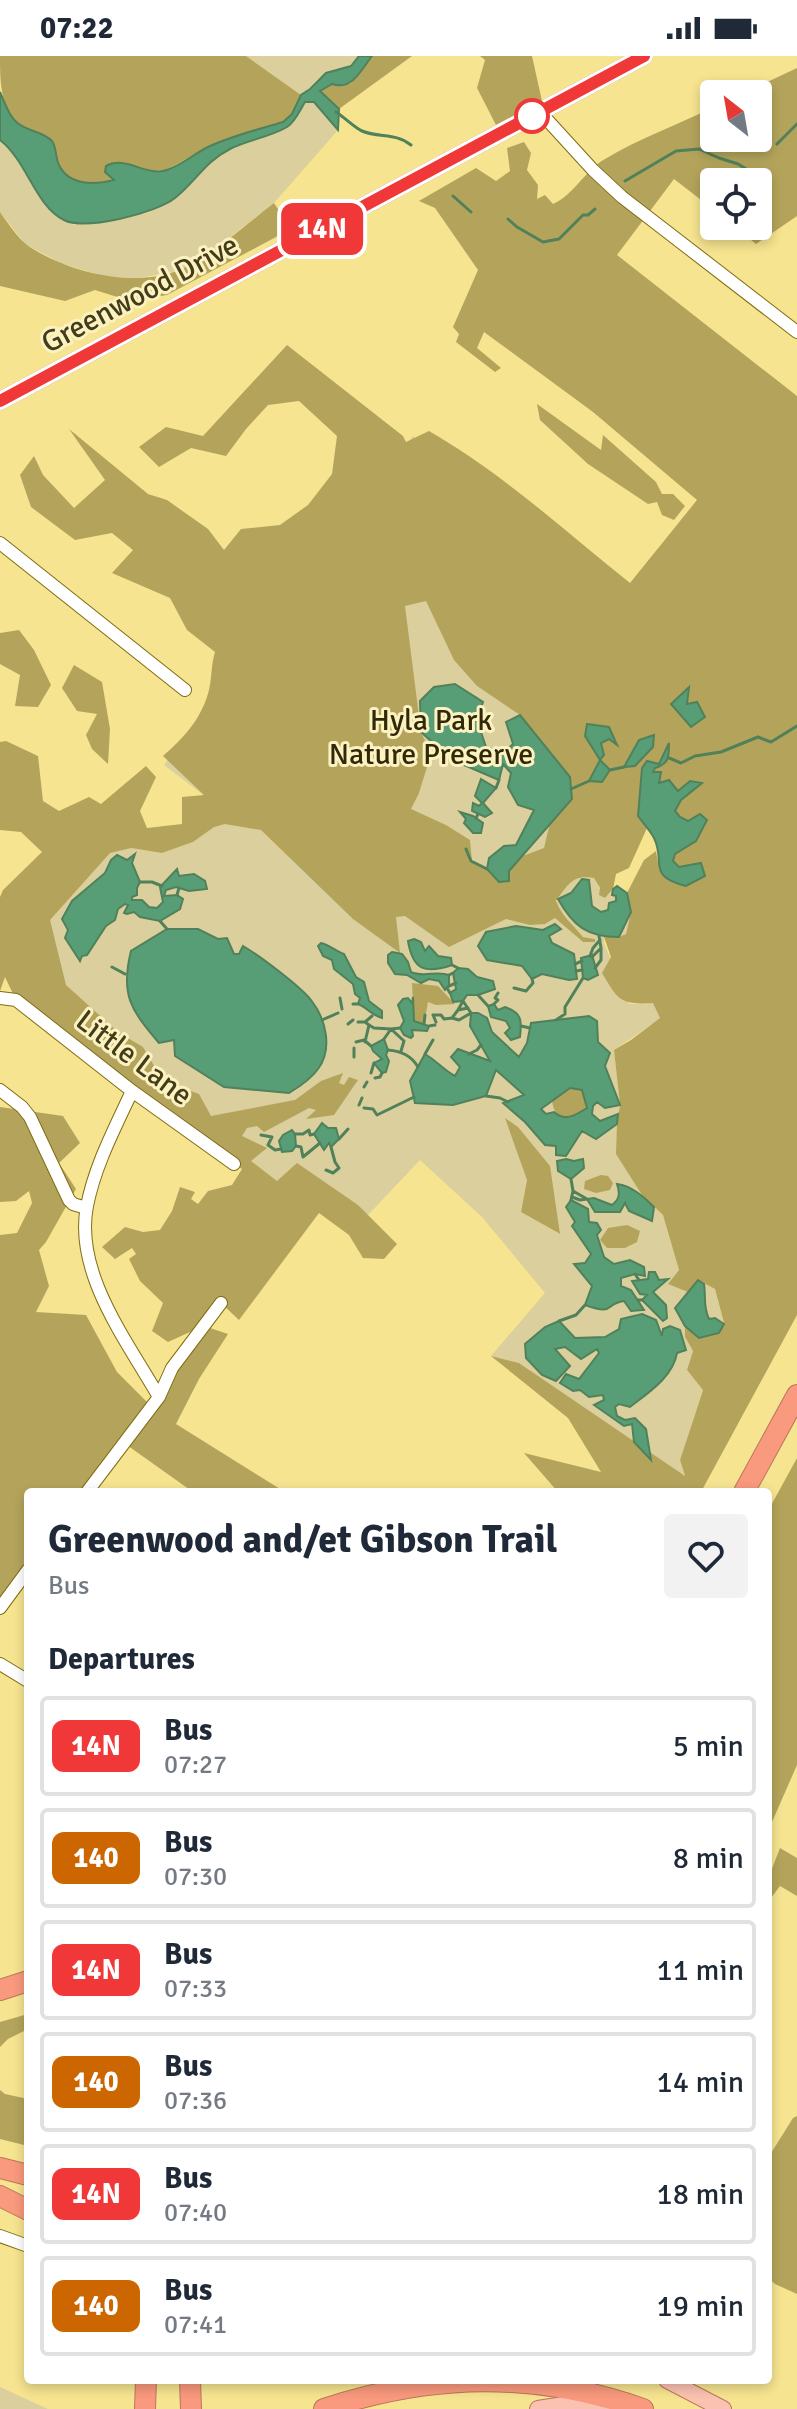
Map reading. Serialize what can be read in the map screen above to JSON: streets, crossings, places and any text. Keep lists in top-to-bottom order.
{
  "streets": {
    "main road": ["Greenwood Drive"],
    "street": ["Little Lane"]
  },
  "parks": ["Hyla Park Nature Preserve"],
  "lines": ["bus line 14N"],
  "north": "top left",
  "page": {
    "status": "07:22",
    "on_map": "14N",
    "heading": [
      ["Greenwood and/et Gibson Trail", "Bus"],
      "Departures"
    ],
    "list": [
      {
        "mark": "14N",
        "name": "Bus",
        "note": "07:27",
        "value": "5 min"
      },
      {
        "mark": "140",
        "name": "Bus",
        "note": "07:30",
        "value": "8 min"
      },
      {
        "mark": "14N",
        "name": "Bus",
        "note": "07:33",
        "value": "11 min"
      },
      {
        "mark": "140",
        "name": "Bus",
        "note": "07:36",
        "value": "14 min"
      },
      {
        "mark": "14N",
        "name": "Bus",
        "note": "07:40",
        "value": "18 min"
      },
      {
        "mark": "140",
        "name": "Bus",
        "note": "07:41",
        "value": "19 min"
      }
    ]
  }
}
